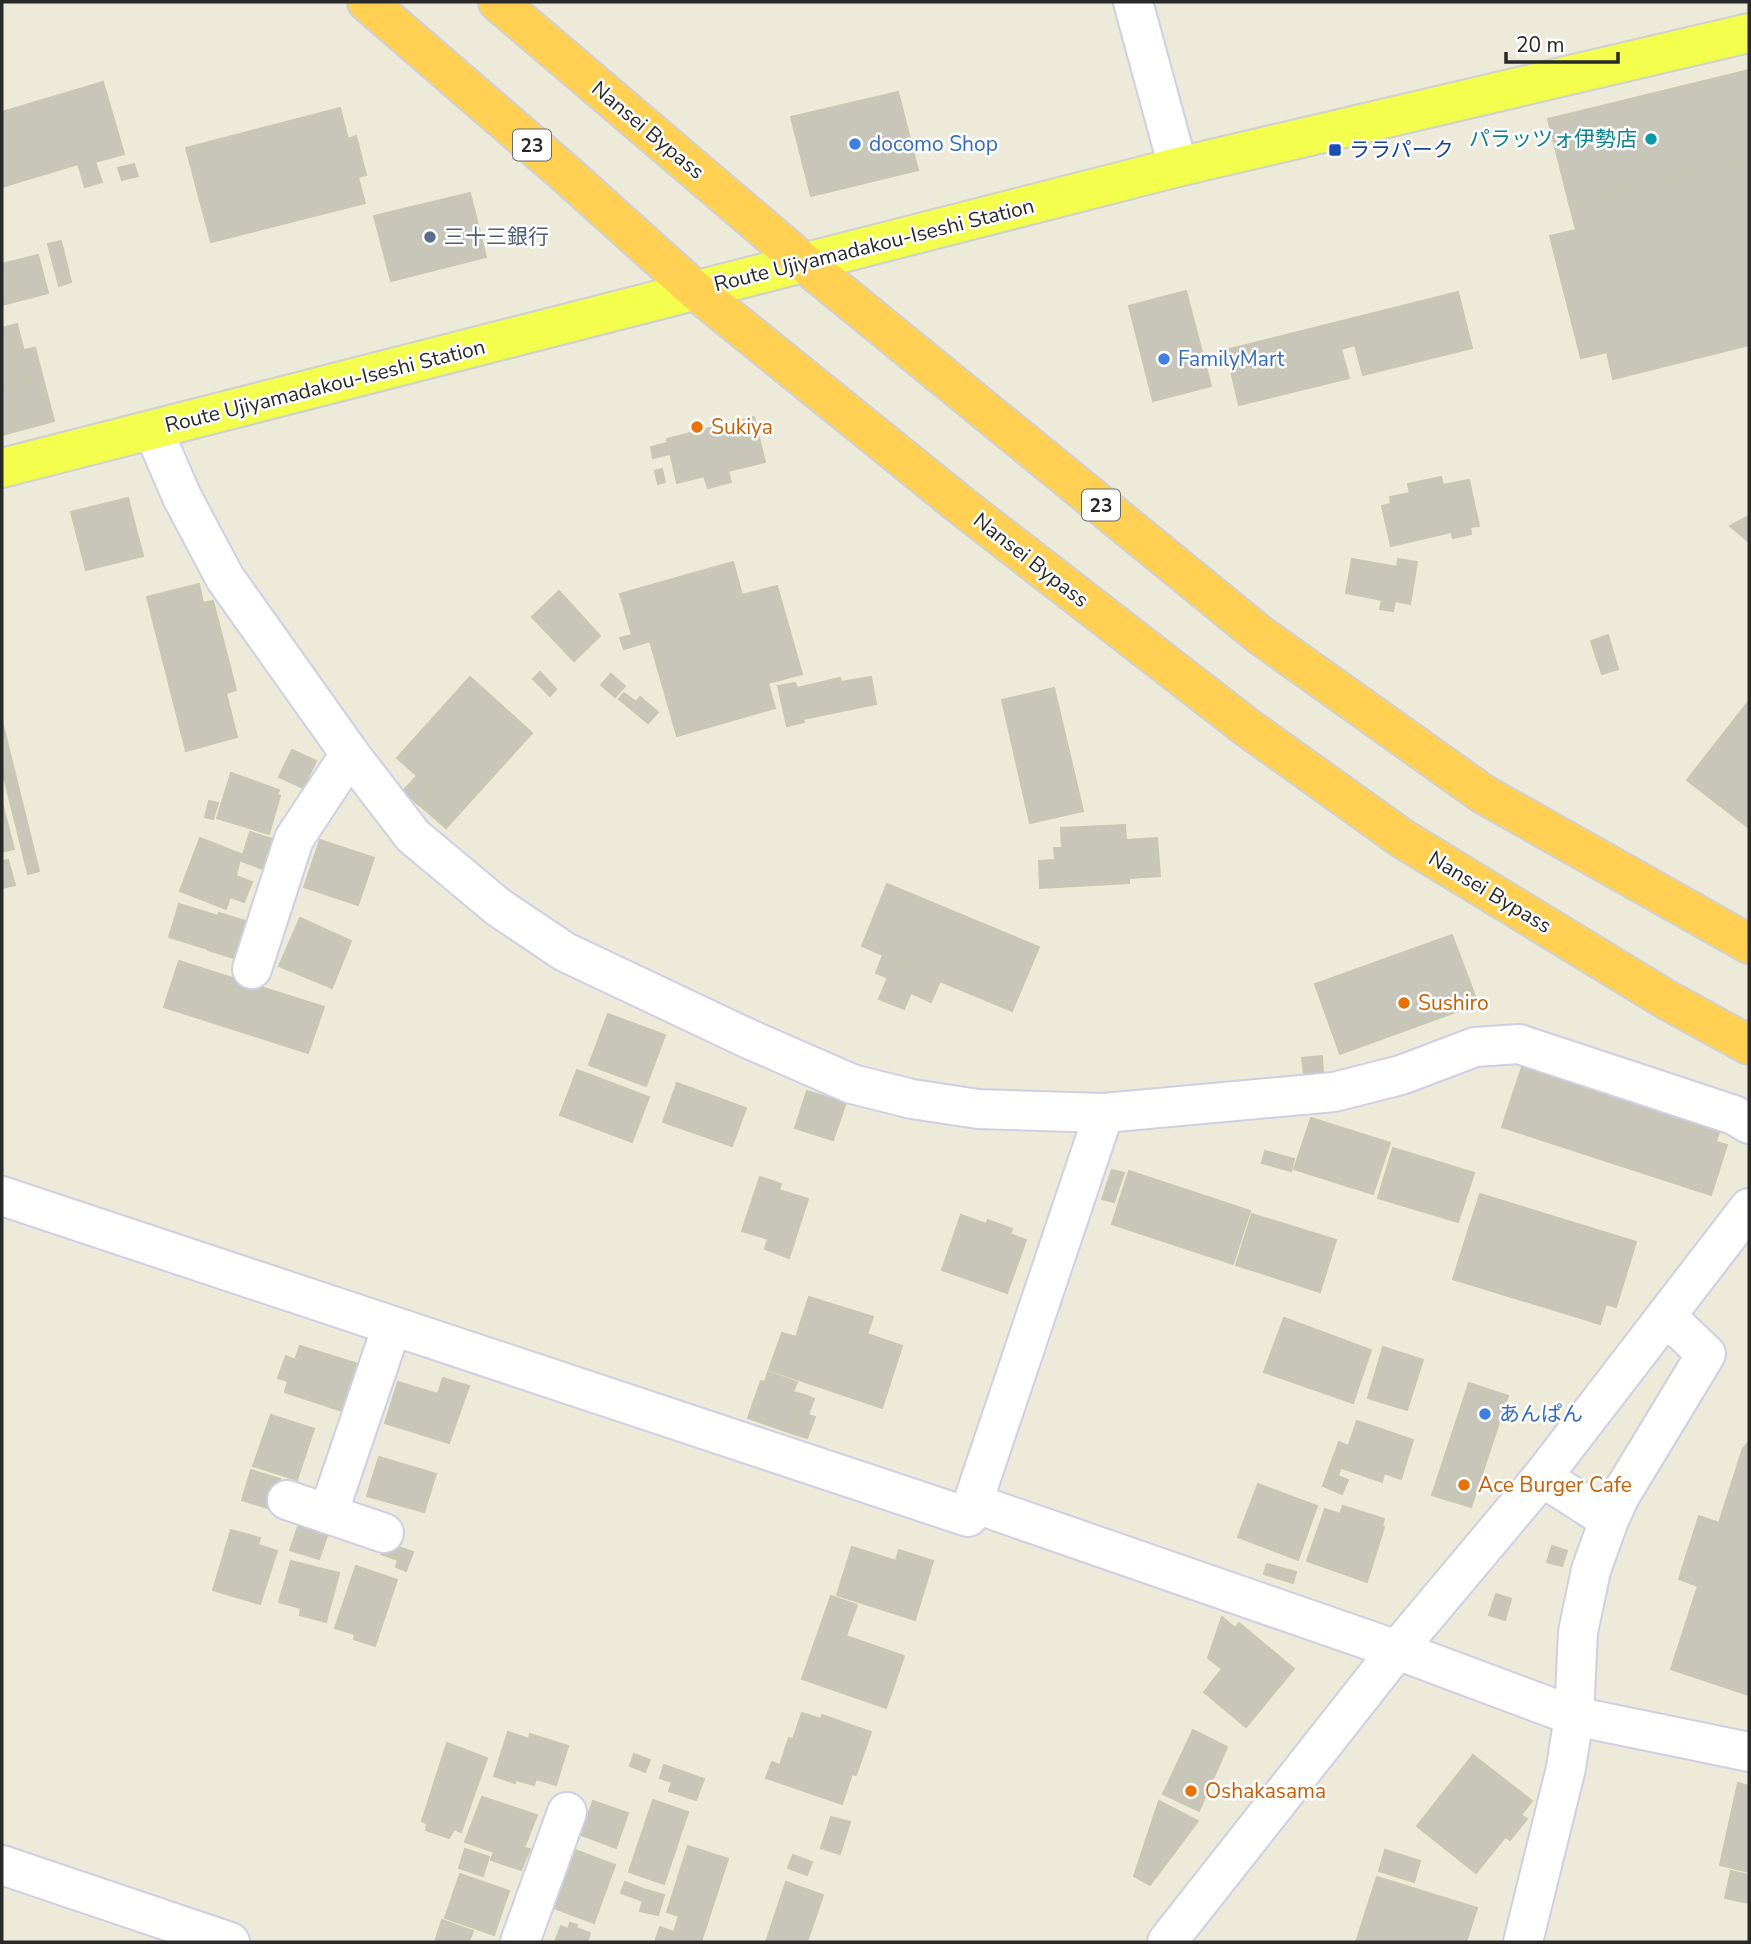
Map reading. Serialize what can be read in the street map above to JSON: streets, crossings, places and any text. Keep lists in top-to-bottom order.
{
  "streets": {
    "highway": ["Nansei Bypass", "23"],
    "main road": ["Route Ujiyamadakou-Iseshi Station"]
  },
  "crossings": [
    ["Nansei Bypass", "Route Ujiyamadakou-Iseshi Station"]
  ],
  "places": {
    "other": [
      "パラッツォ伊勢店",
      "docomo Shop",
      "三十三銀行",
      "FamilyMart",
      "Sukiya",
      "Sushiro",
      "あんぱん",
      "Ace Burger Cafe",
      "Oshakasama"
    ],
    "transit": ["ララパーク"]
  },
  "scale_bar": "20 m"
}
